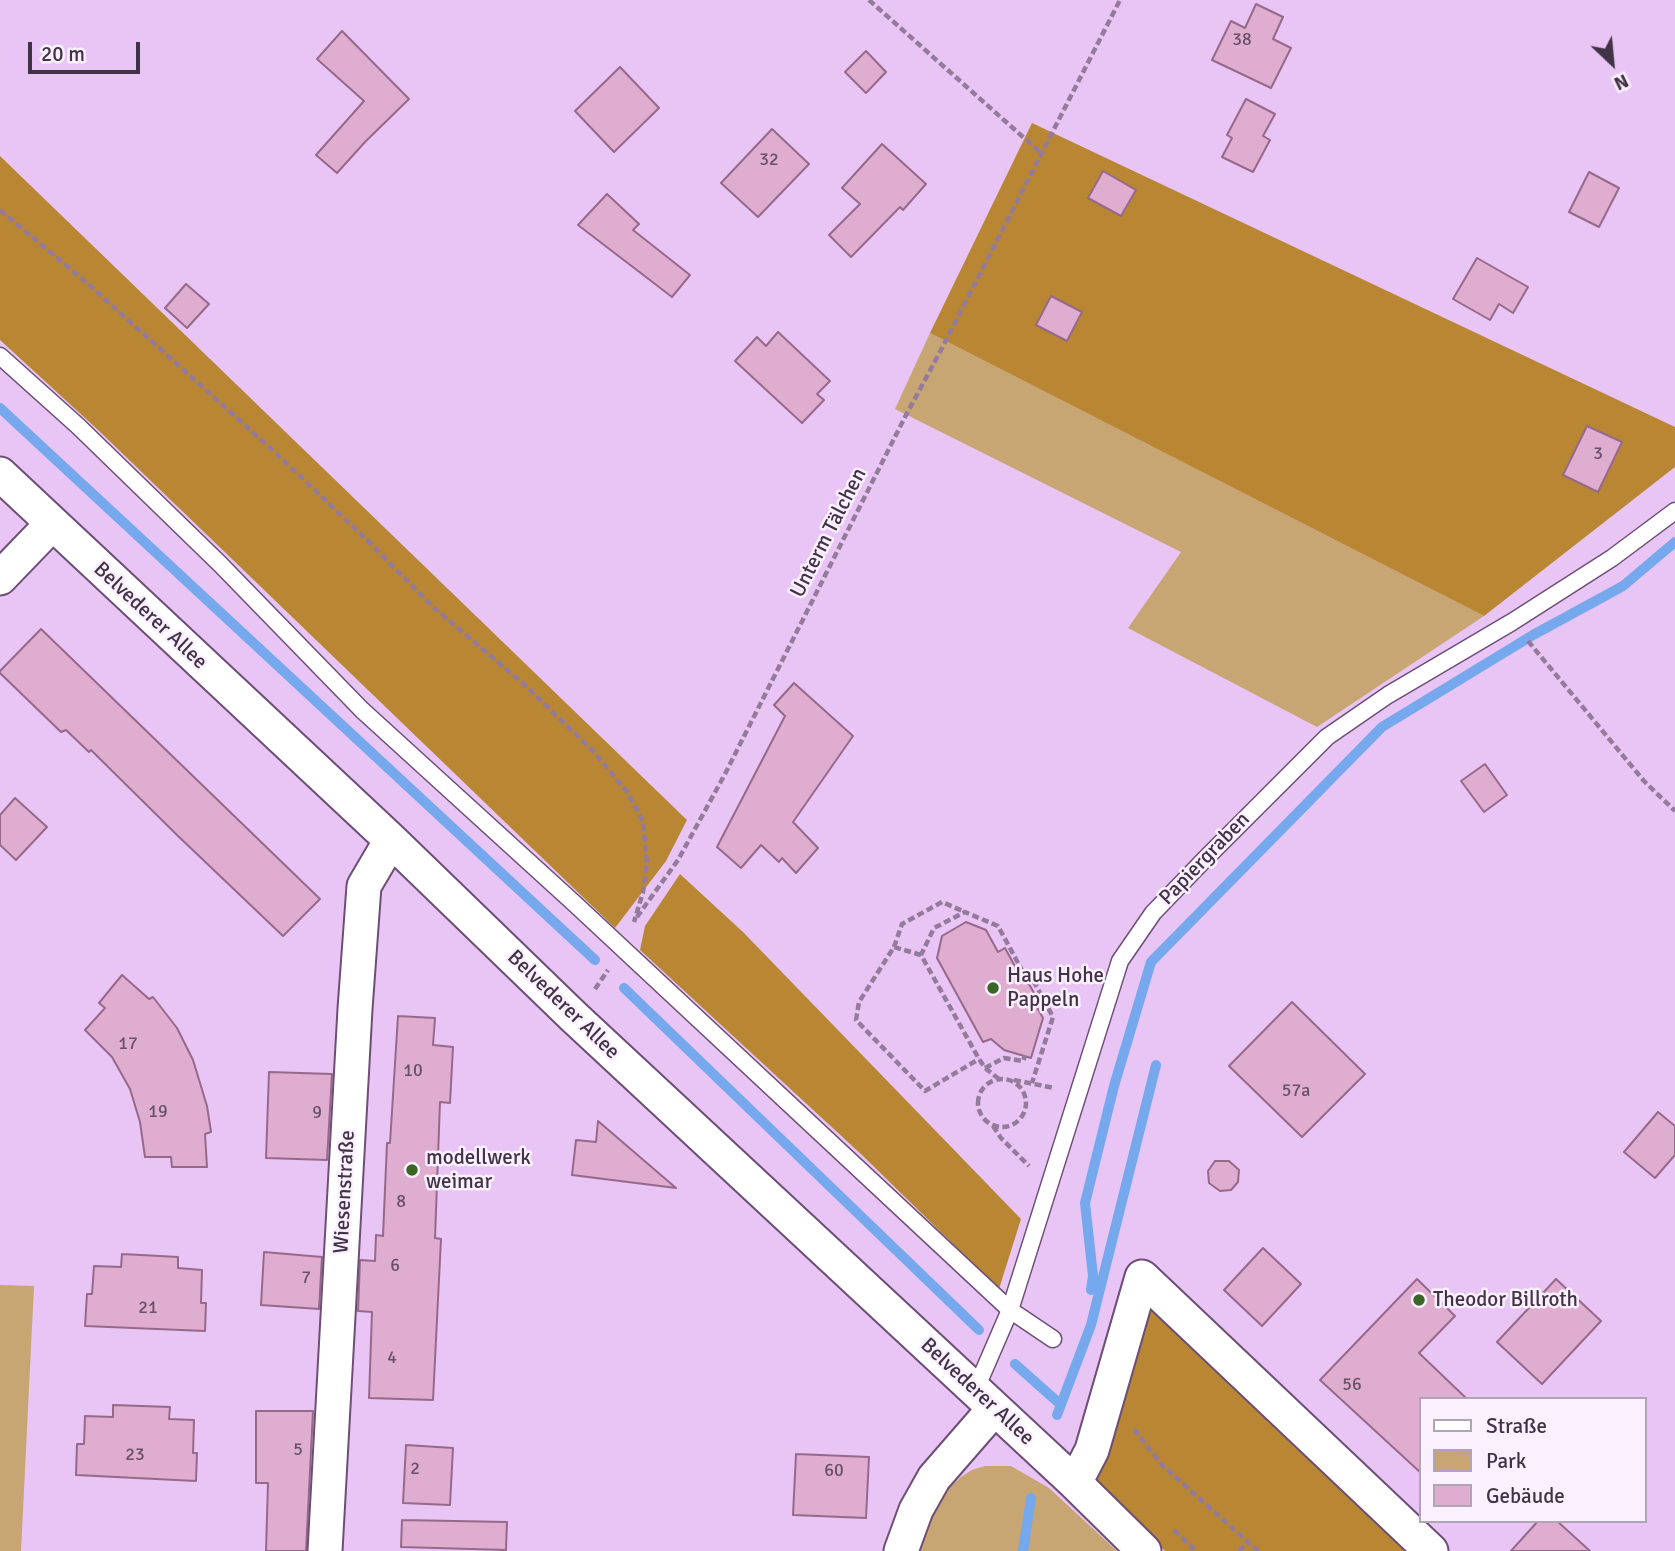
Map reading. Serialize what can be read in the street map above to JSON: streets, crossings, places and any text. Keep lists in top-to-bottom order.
{
  "streets": {
    "street": ["Belvederer Allee", "Papiergraben", "Wiesenstraße"],
    "path": ["Unterm Tälchen"]
  },
  "crossings": [
    ["Belvederer Allee", "Papiergraben"],
    ["Belvederer Allee", "Wiesenstraße"]
  ],
  "places": ["Haus Hohe Pappeln", "modellwerk weimar", "Theodor Billroth"],
  "house_numbers": [
    "38",
    "32",
    "3",
    "17",
    "10",
    "57a",
    "19",
    "9",
    "8",
    "6",
    "7",
    "21",
    "4",
    "56",
    "5",
    "23",
    "2",
    "60"
  ],
  "legend": ["Straße", "Park", "Gebäude"],
  "scale_bar": "20 m",
  "north": "bottom right"
}
